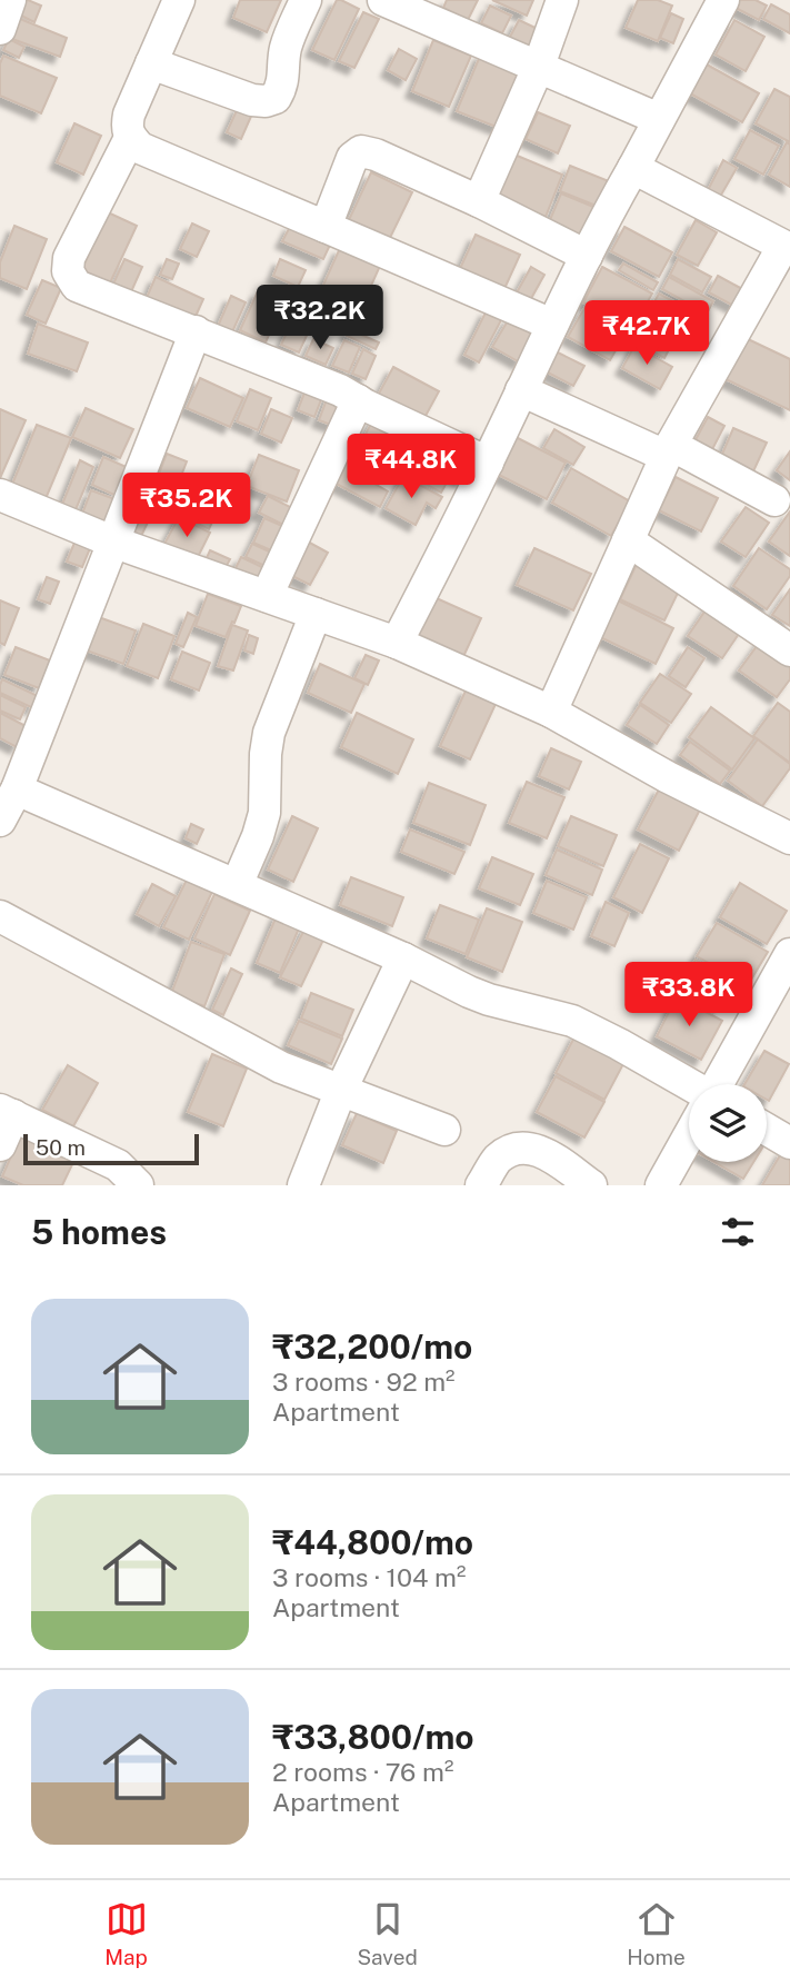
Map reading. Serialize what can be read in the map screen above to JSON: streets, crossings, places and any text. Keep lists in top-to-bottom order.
{
  "scale_bar": "50 m",
  "page": {
    "price": [
      "₹32.2K",
      "₹42.7K",
      "₹44.8K",
      "₹35.2K",
      "₹33.8K"
    ],
    "scale": "50 m",
    "heading": "5 homes",
    "list": [
      {
        "name": "₹32,200/mo",
        "note": "3 rooms · 92 m² · Apartment"
      },
      {
        "name": "₹44,800/mo",
        "note": "3 rooms · 104 m² · Apartment"
      },
      {
        "name": "₹33,800/mo",
        "note": "2 rooms · 76 m² · Apartment"
      }
    ],
    "tabs": ["Map", "Saved", "Home"]
  }
}
